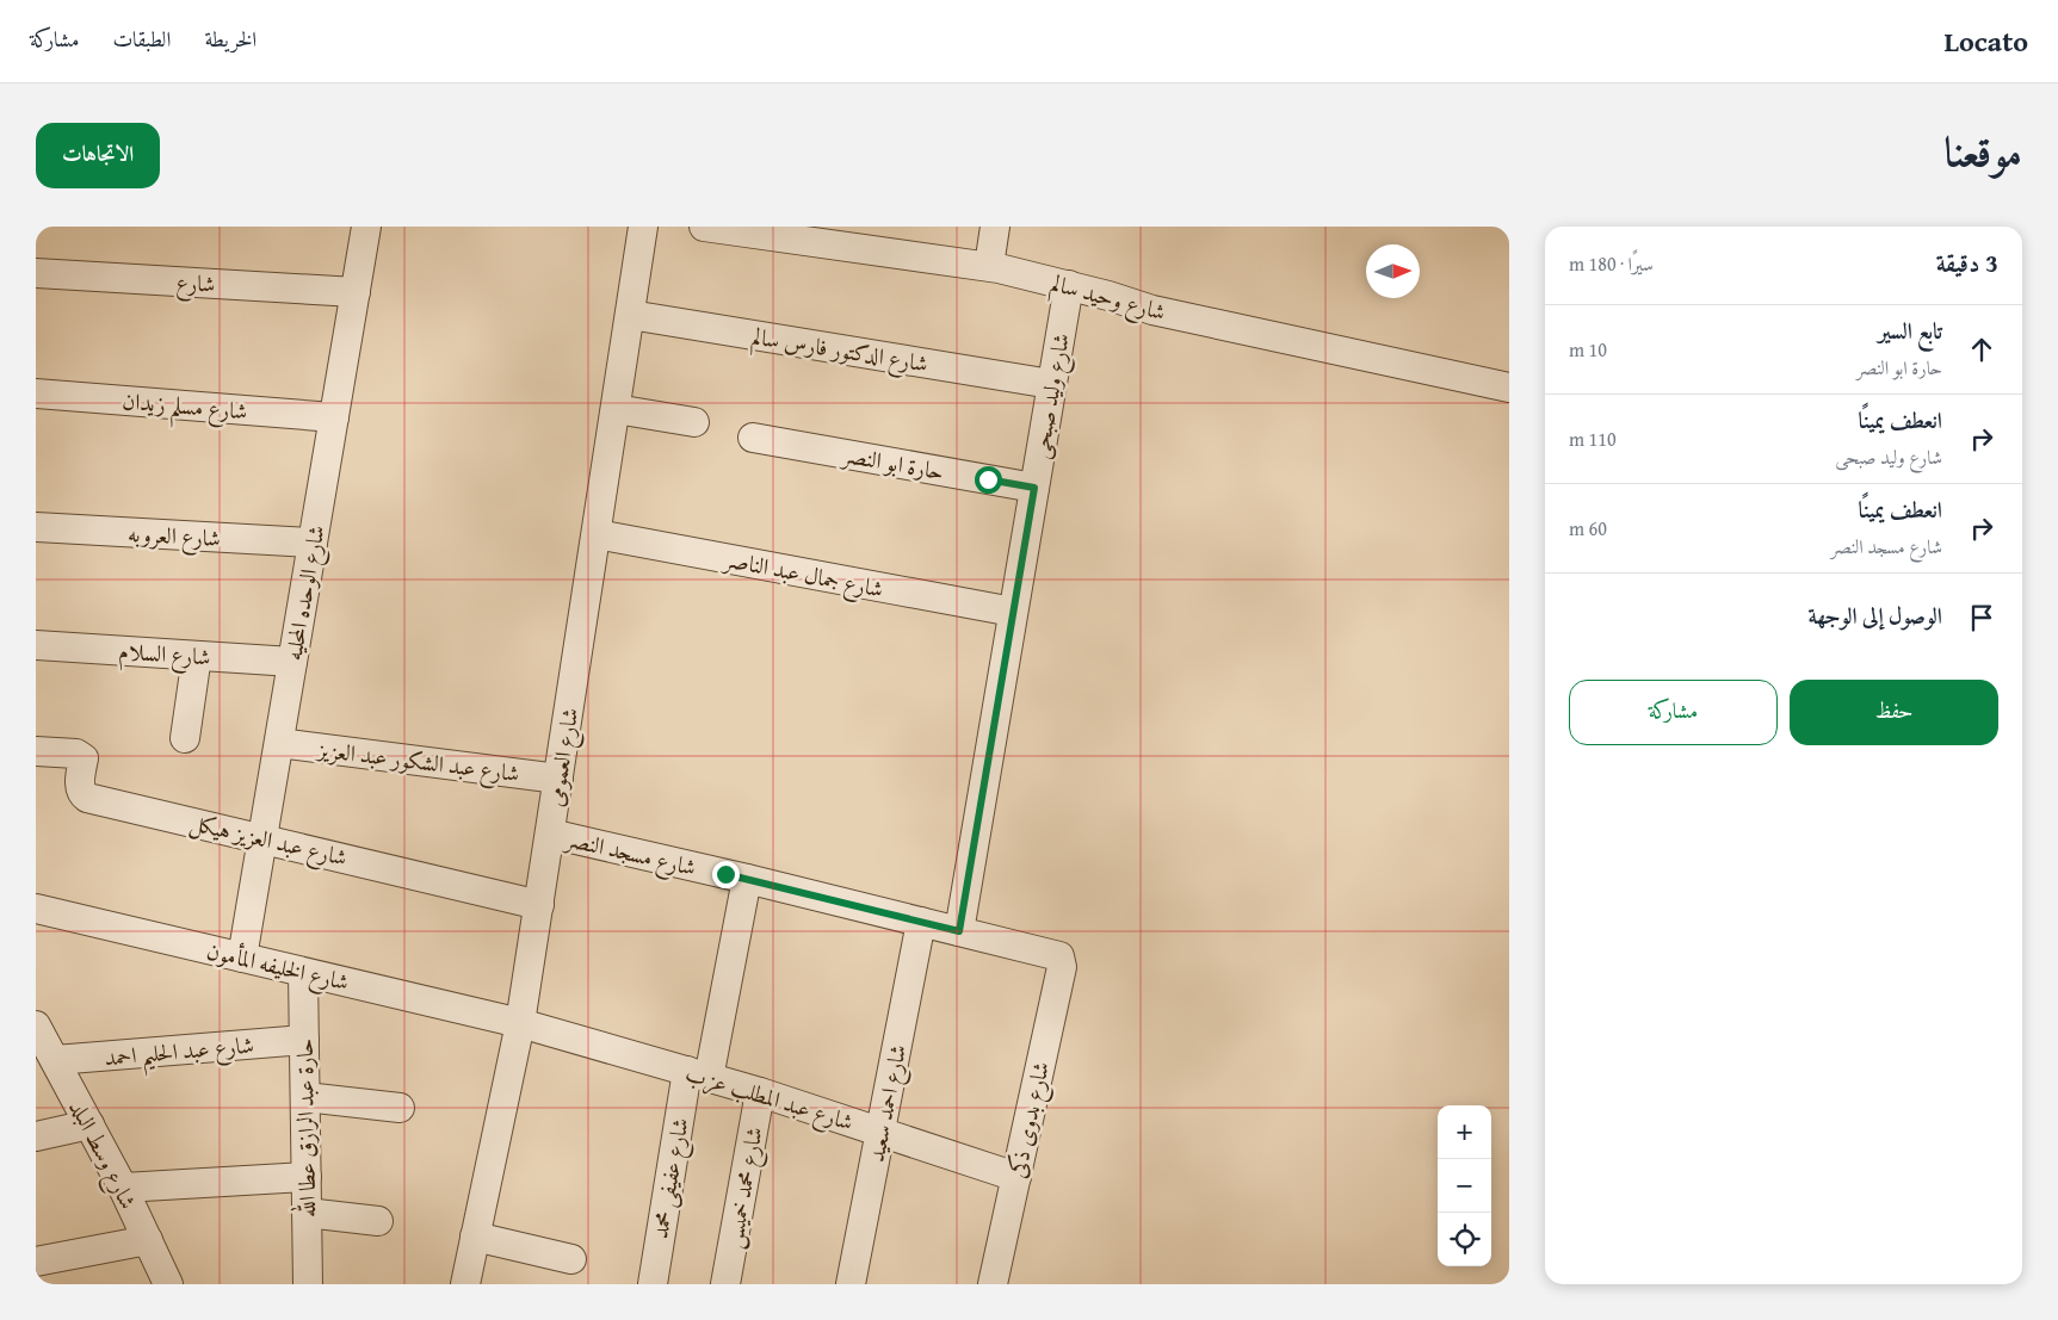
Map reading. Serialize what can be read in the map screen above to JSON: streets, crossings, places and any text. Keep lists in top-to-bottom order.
{
  "streets": {
    "street": [
      "شارع",
      "شارع وحيد سالم",
      "شارع الدكتور فارس سالم",
      "شارع وليد صبحى",
      "شارع مسلم زيدان",
      "حارة ابو النصر",
      "شارع العروبه",
      "شارع جمال عبد الناصر",
      "شارع الوحده المحليه",
      "شارع السلام",
      "شارع العمومى",
      "شارع عبد الشكور عبد العزيز",
      "شارع عبد العزيز هيكل",
      "شارع مسجد النصر",
      "شارع الخليفه المأمون",
      "شارع عبد الحليم احمد",
      "شارع عبد المطلب عزب",
      "شارع احمد سعيد",
      "شارع بدوى ذكى",
      "حارة عبد الرازق عطا الله",
      "شارع وسط البلد",
      "شارع عفيفى محمد",
      "شارع محمد خميس"
    ]
  },
  "crossings": [
    ["شارع", "شارع الوحده المحليه"],
    ["شارع وحيد سالم", "شارع وليد صبحى"],
    ["شارع الدكتور فارس سالم", "شارع وليد صبحى"],
    ["شارع الدكتور فارس سالم", "شارع العمومى"],
    ["شارع وليد صبحى", "حارة ابو النصر"],
    ["شارع وليد صبحى", "شارع جمال عبد الناصر"],
    ["شارع وليد صبحى", "شارع مسجد النصر"],
    ["شارع مسلم زيدان", "شارع الوحده المحليه"],
    ["شارع العروبه", "شارع الوحده المحليه"],
    ["شارع جمال عبد الناصر", "شارع العمومى"],
    ["شارع الوحده المحليه", "شارع السلام"],
    ["شارع الوحده المحليه", "شارع عبد الشكور عبد العزيز"],
    ["شارع الوحده المحليه", "شارع عبد العزيز هيكل"],
    ["شارع الوحده المحليه", "شارع الخليفه المأمون"],
    ["شارع العمومى", "شارع عبد الشكور عبد العزيز"],
    ["شارع العمومى", "شارع عبد العزيز هيكل"],
    ["شارع العمومى", "شارع مسجد النصر"],
    ["شارع العمومى", "شارع الخليفه المأمون"],
    ["شارع العمومى", "شارع عبد المطلب عزب"],
    ["شارع مسجد النصر", "شارع احمد سعيد"],
    ["شارع مسجد النصر", "شارع بدوى ذكى"],
    ["شارع مسجد النصر", "شارع عفيفى محمد"],
    ["شارع الخليفه المأمون", "شارع عبد المطلب عزب"],
    ["شارع الخليفه المأمون", "حارة عبد الرازق عطا الله"],
    ["شارع عبد الحليم احمد", "حارة عبد الرازق عطا الله"],
    ["شارع عبد الحليم احمد", "شارع وسط البلد"],
    ["شارع عبد المطلب عزب", "شارع احمد سعيد"],
    ["شارع عبد المطلب عزب", "شارع بدوى ذكى"],
    ["شارع عبد المطلب عزب", "شارع عفيفى محمد"],
    ["شارع عبد المطلب عزب", "شارع محمد خميس"]
  ],
  "north": "right",
  "page": {
    "header": "Locato",
    "nav": ["الخريطة", "الطبقات", "مشاركة"],
    "title": "موقعنا",
    "buttons": [
      "الاتجاهات",
      ["حفظ", "مشاركة"]
    ],
    "heading": ["3 دقيقة", "سيرًا · 180 m"],
    "list": [
      ["تابع السير", "حارة ابو النصر", "10 m"],
      ["انعطف يمينًا", "شارع وليد صبحى", "110 m"],
      ["انعطف يمينًا", "شارع مسجد النصر", "60 m"],
      "الوصول إلى الوجهة"
    ],
    "map_buttons": ["+", "−"]
  }
}
